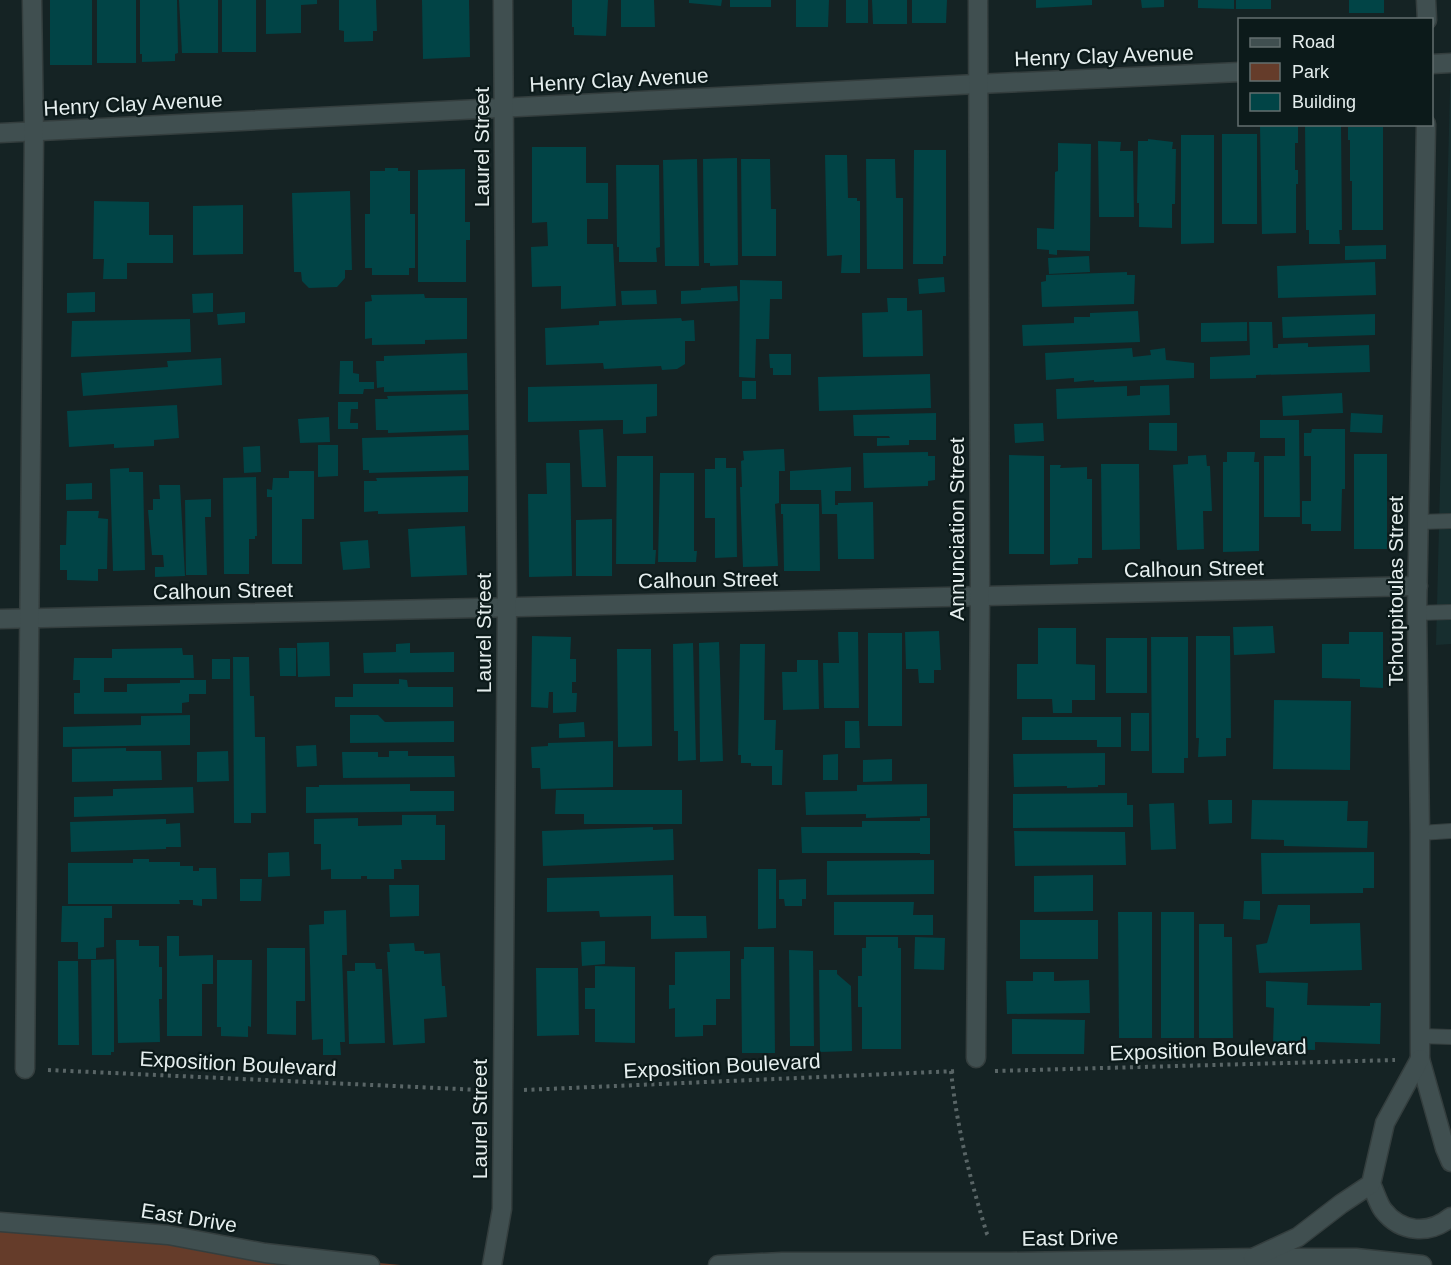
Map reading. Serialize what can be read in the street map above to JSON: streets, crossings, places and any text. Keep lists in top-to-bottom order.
{
  "streets": {
    "street": [
      "Henry Clay Avenue",
      "Laurel Street",
      "Annunciation Street",
      "Calhoun Street",
      "Tchoupitoulas Street",
      "East Drive"
    ],
    "path": ["Exposition Boulevard"]
  },
  "crossings": [
    ["Henry Clay Avenue", "Laurel Street"],
    ["Henry Clay Avenue", "Annunciation Street"],
    ["Laurel Street", "Calhoun Street"],
    ["Laurel Street", "Exposition Boulevard"],
    ["Annunciation Street", "Calhoun Street"],
    ["Annunciation Street", "Exposition Boulevard"],
    ["Calhoun Street", "Tchoupitoulas Street"],
    ["Tchoupitoulas Street", "Exposition Boulevard"]
  ],
  "legend": ["Road", "Park", "Building"]
}
